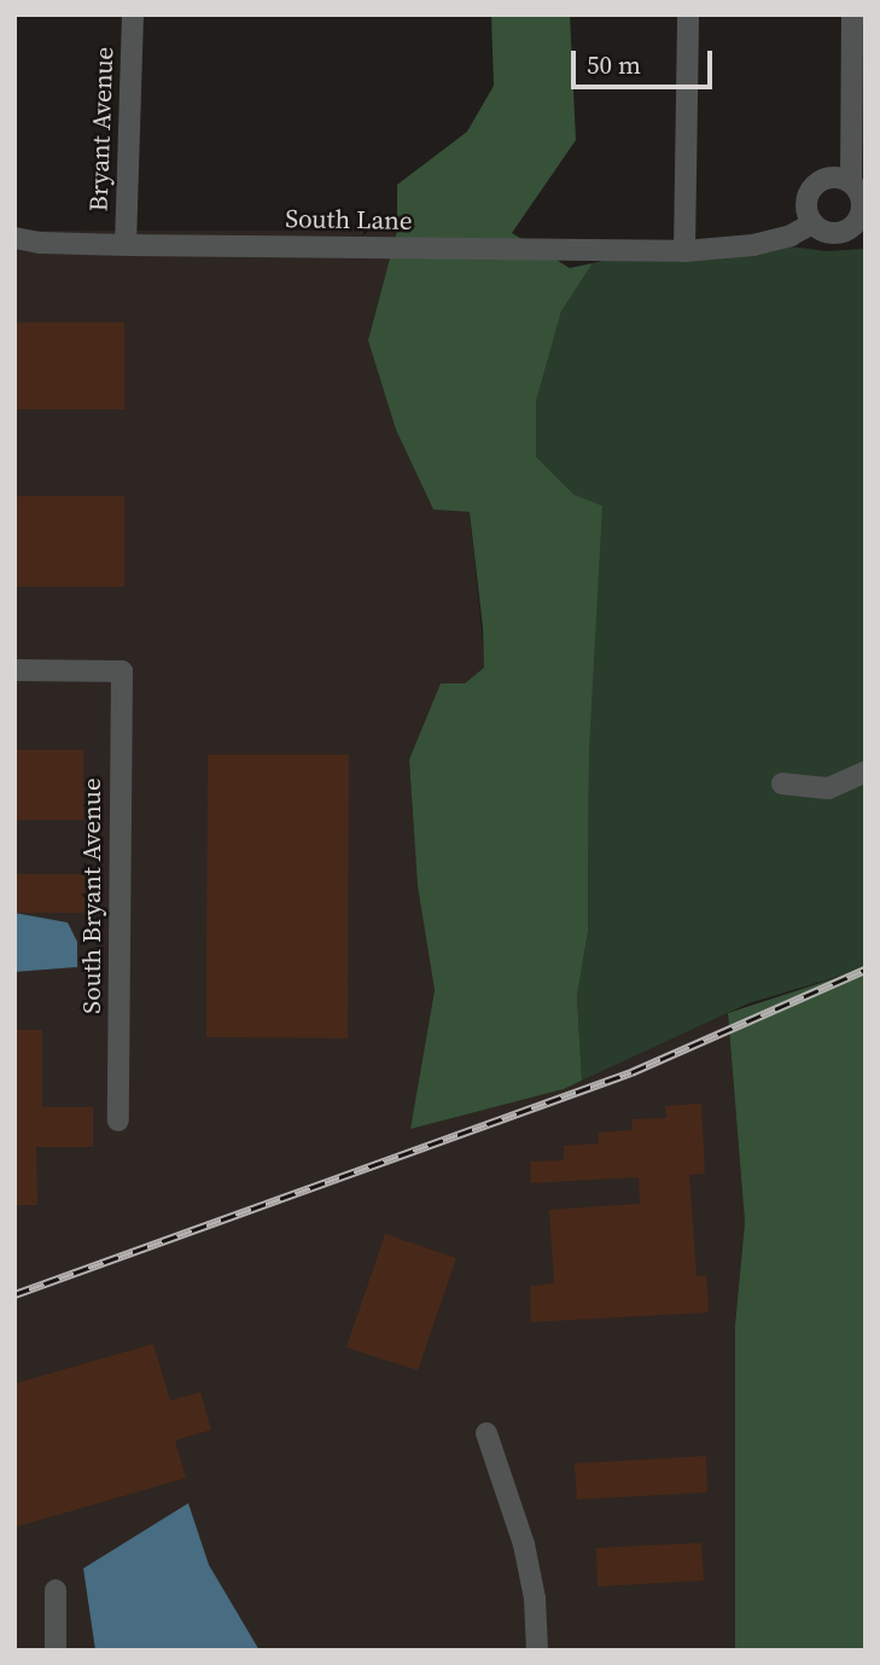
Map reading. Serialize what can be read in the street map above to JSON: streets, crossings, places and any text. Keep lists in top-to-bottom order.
{
  "streets": {
    "street": ["Bryant Avenue", "South Lane", "South Bryant Avenue"]
  },
  "crossings": [
    ["Bryant Avenue", "South Lane"]
  ],
  "scale_bar": "50 m"
}
